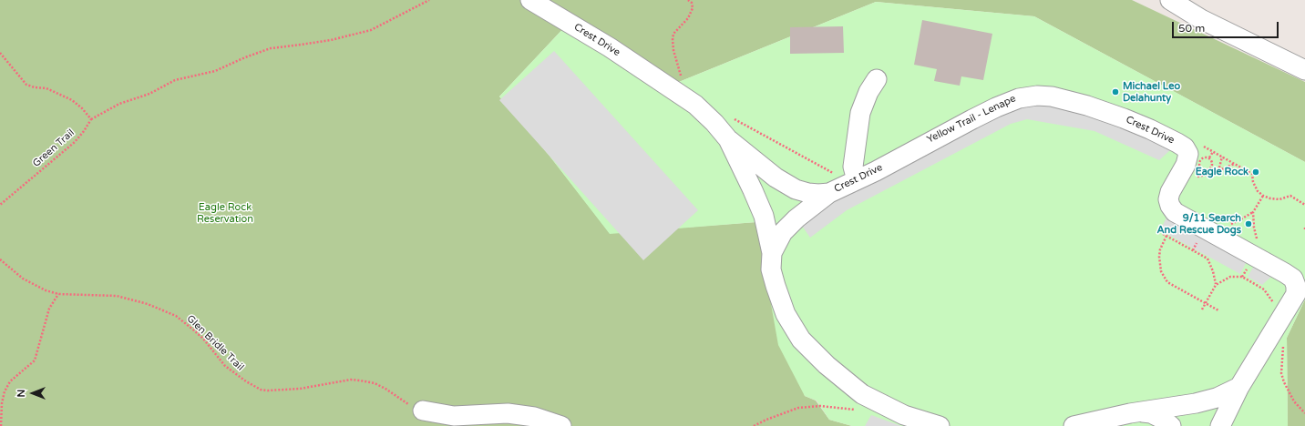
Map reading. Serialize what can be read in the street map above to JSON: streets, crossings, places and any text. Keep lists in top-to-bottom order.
{
  "streets": {
    "street": ["Crest Drive"],
    "path": ["Green Trail", "Glen Bridle Trail"]
  },
  "parks": ["Eagle Rock Reservation"],
  "places": ["Michael Leo Delahunty", "Eagle Rock", "9/11 Search And Rescue Dogs"],
  "scale_bar": "50 m",
  "north": "left"
}
